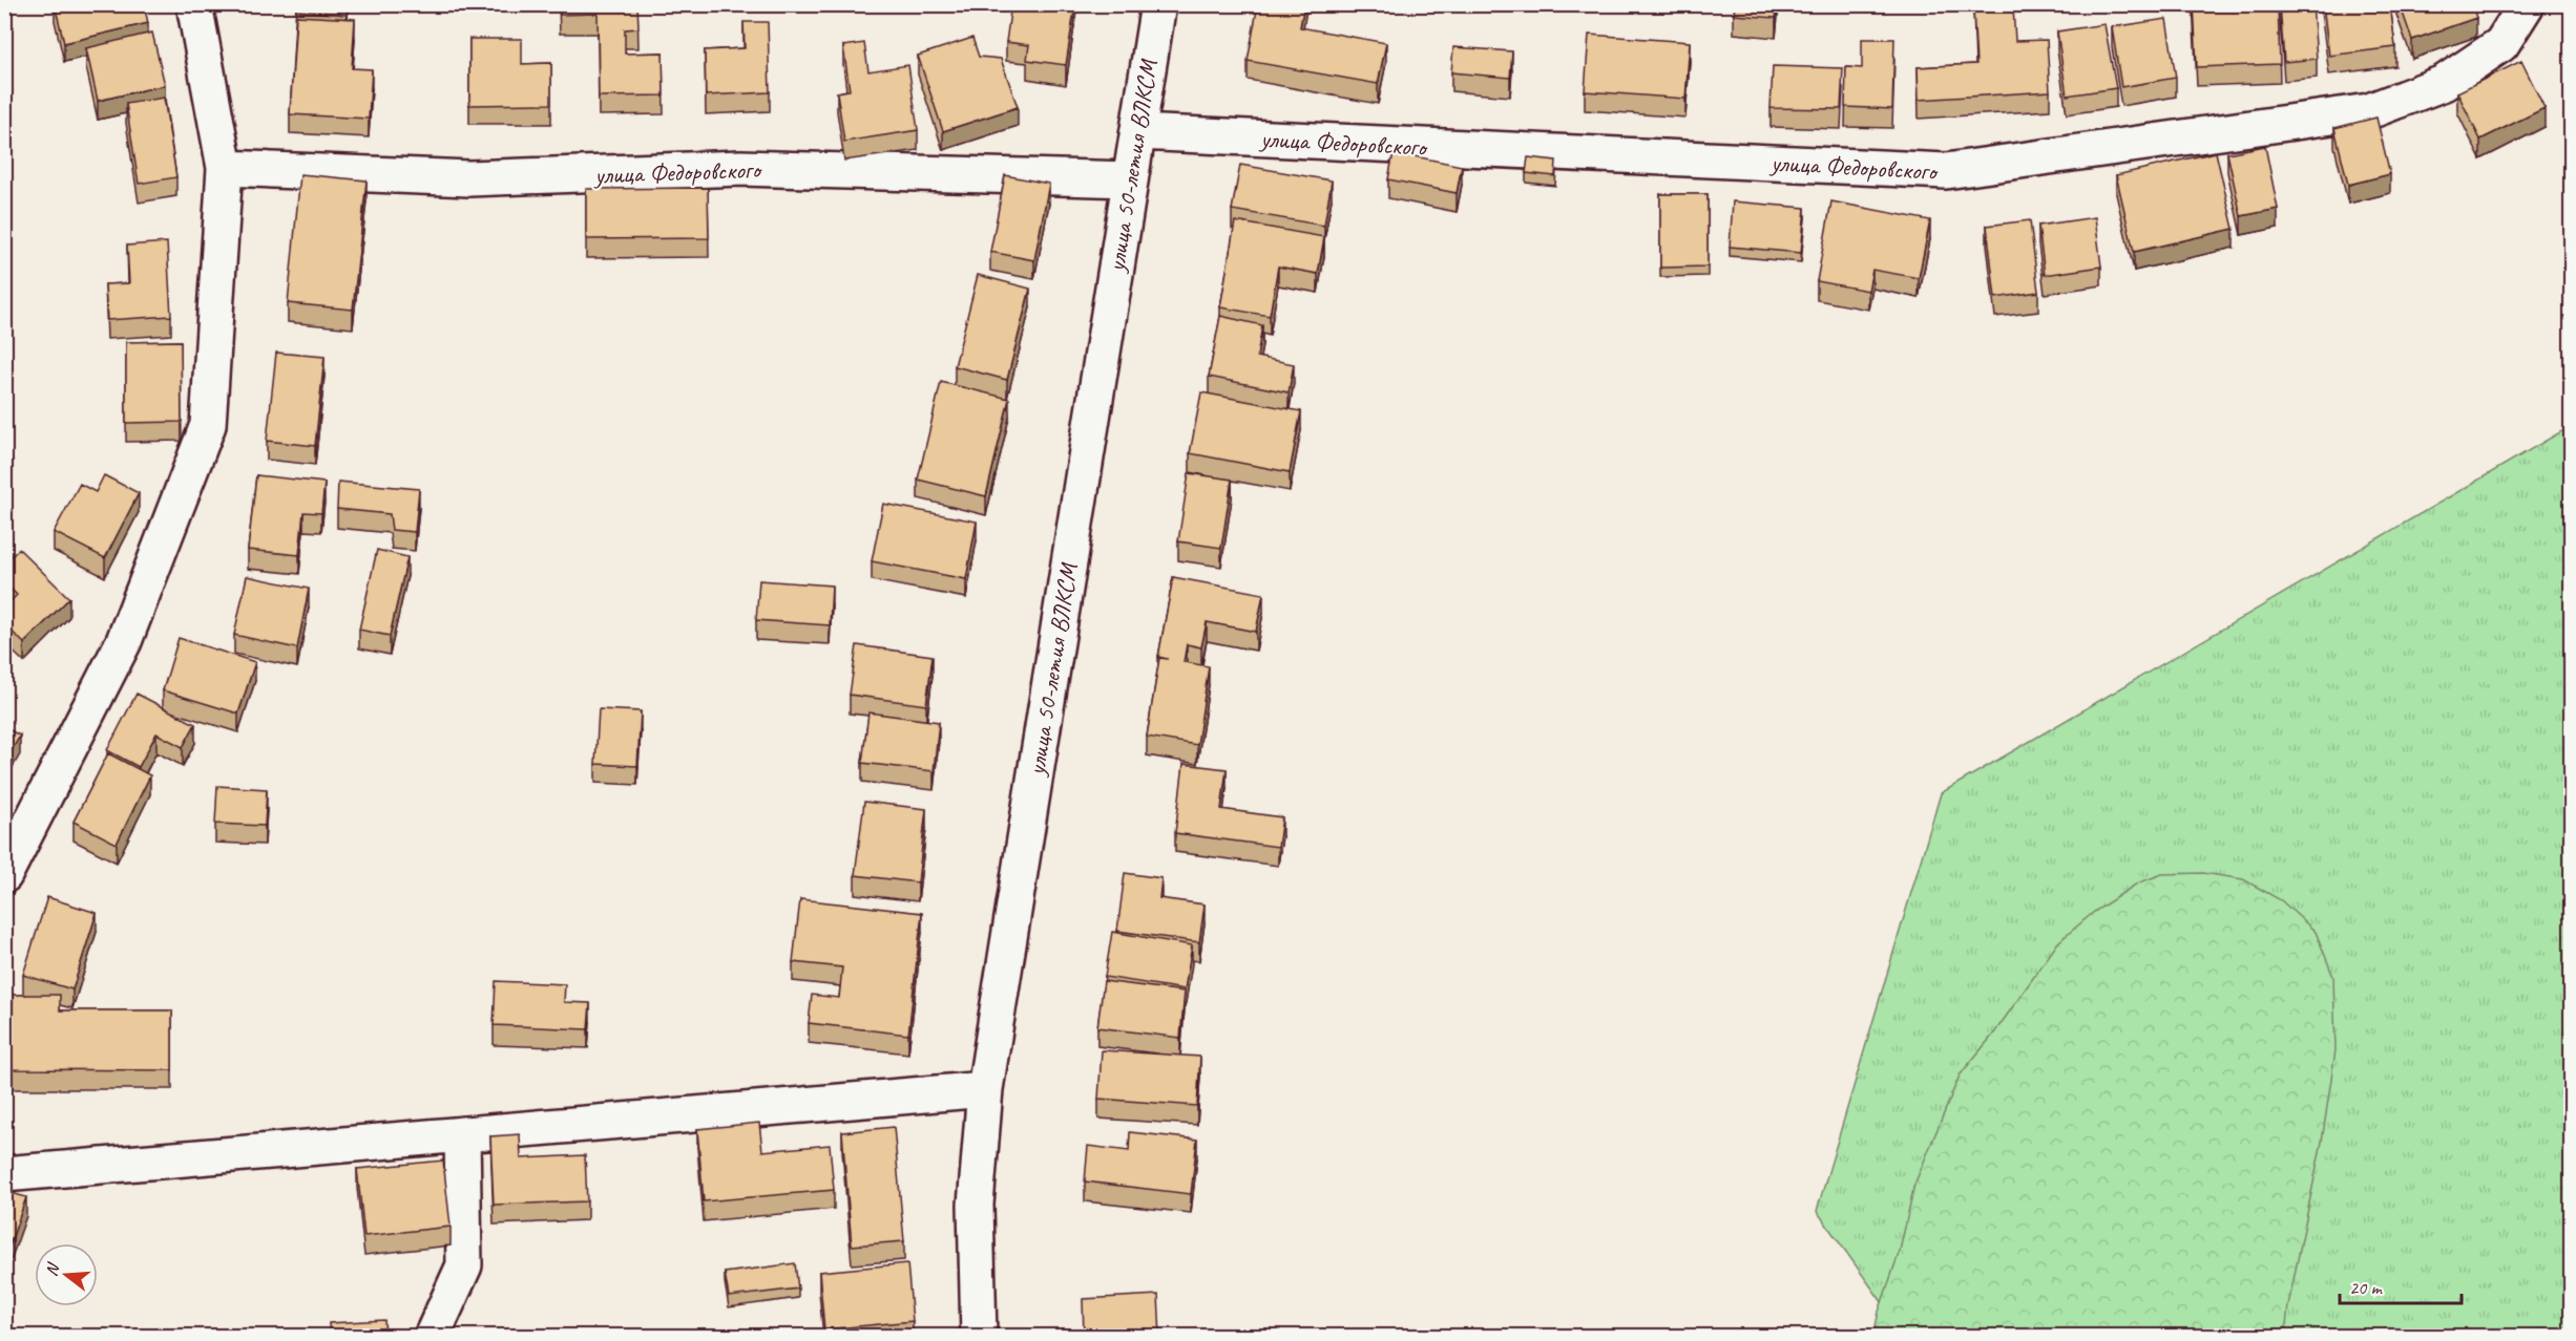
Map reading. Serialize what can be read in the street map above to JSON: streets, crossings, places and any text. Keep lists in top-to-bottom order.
{
  "streets": {
    "street": ["улица Федоровского", "улица 50-летия ВЛКСМ"]
  },
  "crossings": [
    ["улица Федоровского", "улица 50-летия ВЛКСМ"]
  ],
  "scale_bar": "20 m",
  "north": "left"
}
